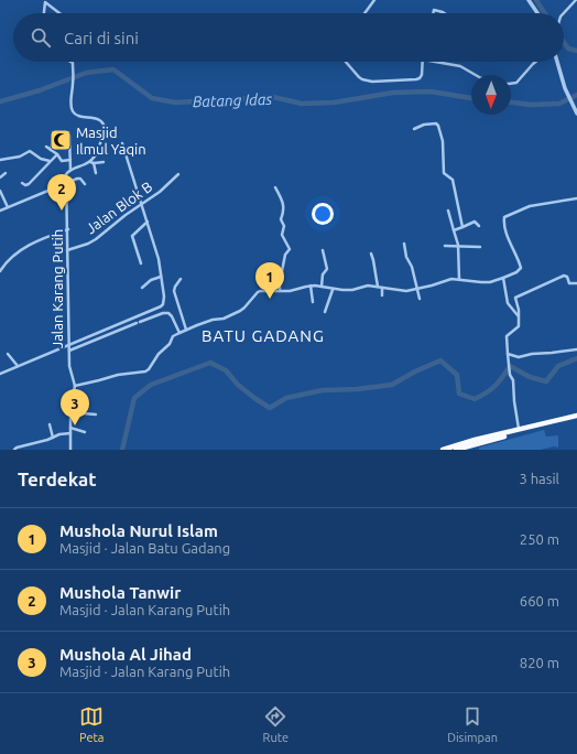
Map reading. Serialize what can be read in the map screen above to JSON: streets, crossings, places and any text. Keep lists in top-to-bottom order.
{
  "streets": {
    "street": ["Jalan Blok B", "Jalan Karang Putih"]
  },
  "crossings": [
    ["Jalan Blok B", "Jalan Karang Putih"]
  ],
  "districts": ["BATU GADANG"],
  "water": ["Batang Idas"],
  "places": {
    "mosque": ["Masjid Ilmul Yaqin"]
  },
  "north": "bottom",
  "page": {
    "search": "Cari di sini",
    "pins": ["2", "1", "3"],
    "heading": ["Terdekat", "3 hasil"],
    "list": [
      {
        "mark": "1",
        "name": "Mushola Nurul Islam",
        "note": "Masjid · Jalan Batu Gadang",
        "value": "250 m"
      },
      {
        "mark": "2",
        "name": "Mushola Tanwir",
        "note": "Masjid · Jalan Karang Putih",
        "value": "660 m"
      },
      {
        "mark": "3",
        "name": "Mushola Al Jihad",
        "note": "Masjid · Jalan Karang Putih",
        "value": "820 m"
      }
    ],
    "nav": ["Peta", "Rute", "Disimpan"]
  }
}
